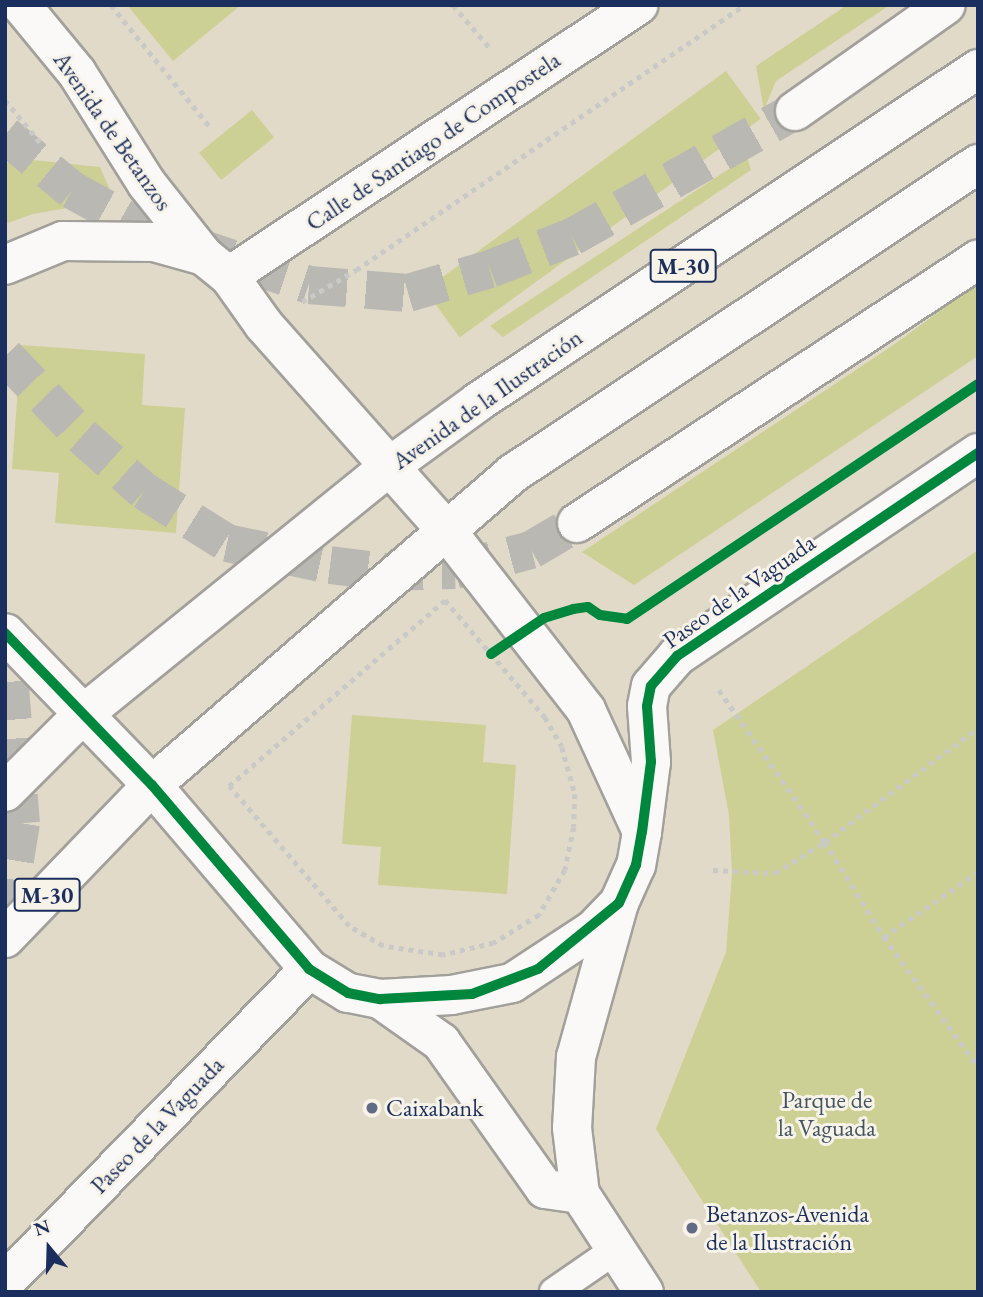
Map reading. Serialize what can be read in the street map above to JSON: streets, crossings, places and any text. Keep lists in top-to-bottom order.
{
  "streets": {
    "main road": [
      "Avenida de Betanzos",
      "Calle de Santiago de Compostela",
      "M-30",
      "Avenida de la Ilustración",
      "Paseo de la Vaguada"
    ]
  },
  "crossings": [
    ["Avenida de Betanzos", "Calle de Santiago de Compostela"],
    ["Avenida de Betanzos", "M-30"],
    ["Avenida de Betanzos", "Avenida de la Ilustración"],
    ["Avenida de Betanzos", "Paseo de la Vaguada"]
  ],
  "parks": ["Parque de la Vaguada"],
  "places": ["Caixabank", "Betanzos-Avenida de la Ilustración"],
  "north": "top"
}
